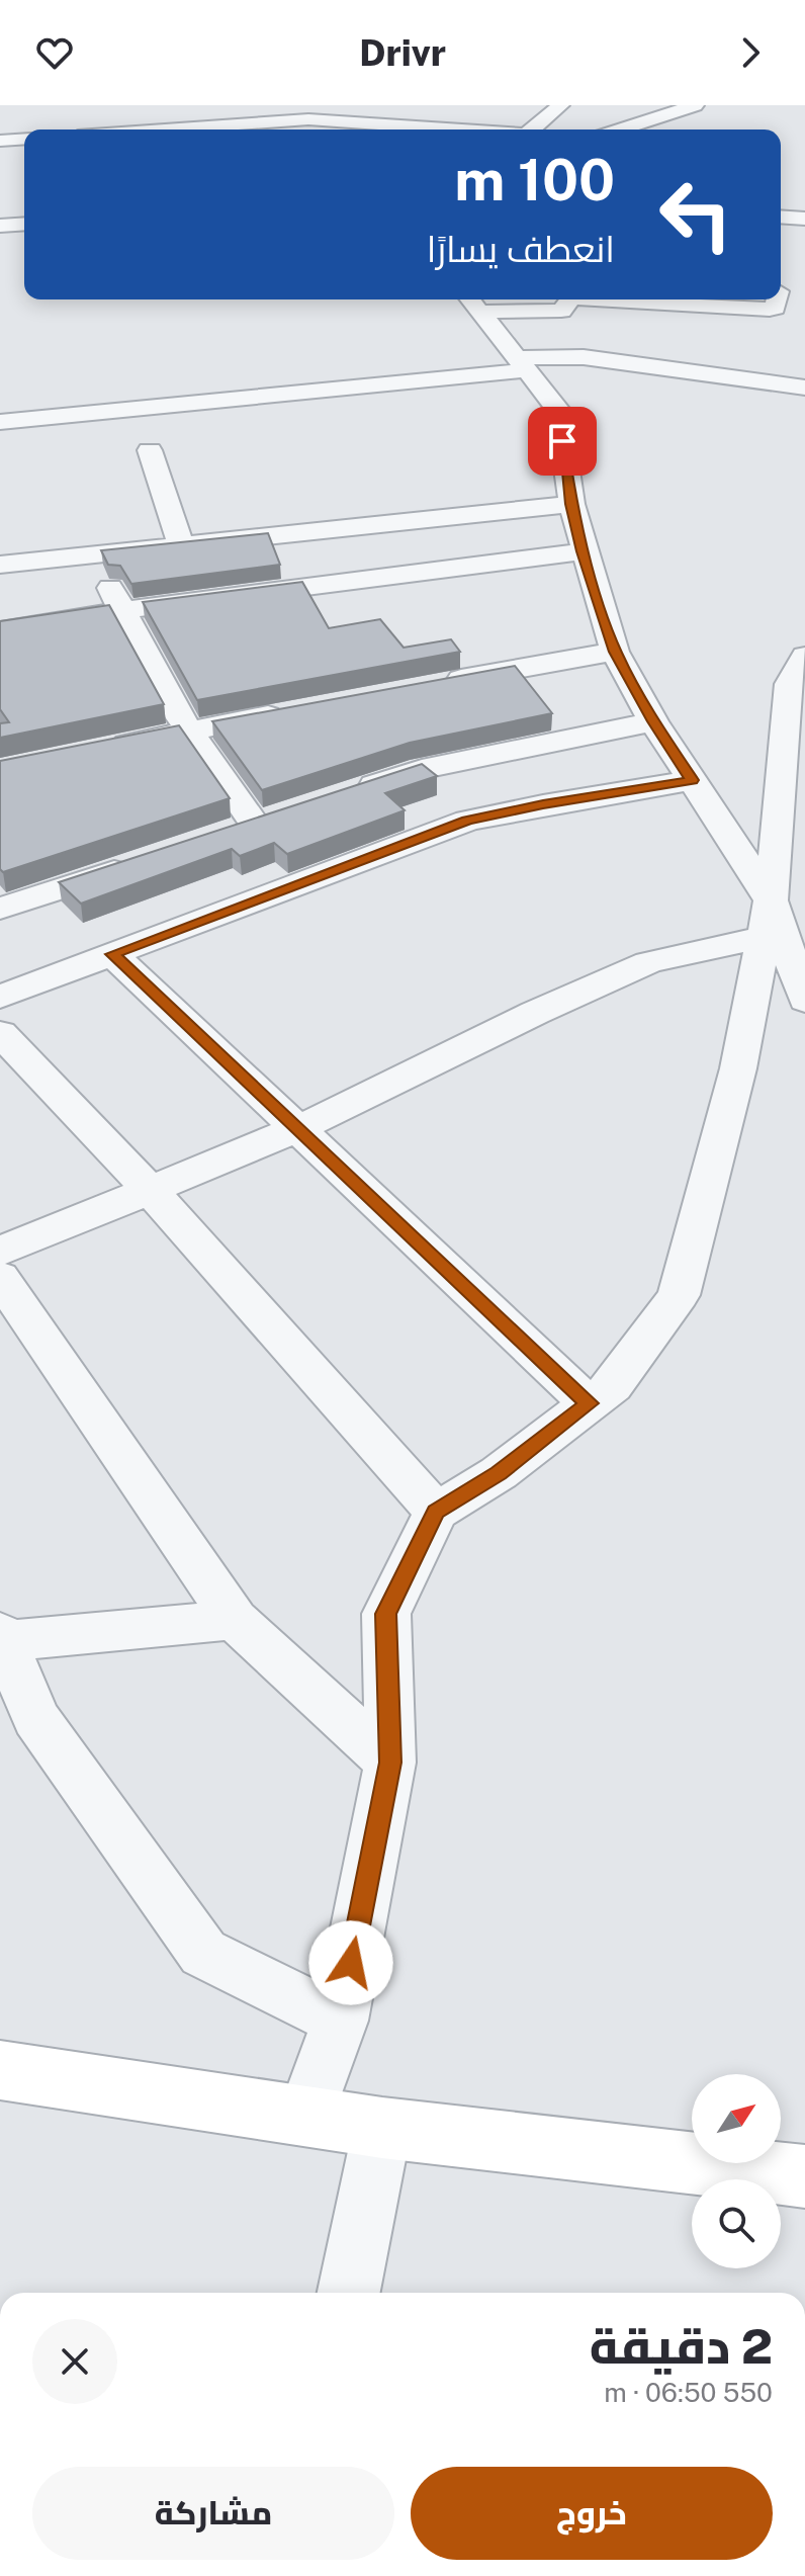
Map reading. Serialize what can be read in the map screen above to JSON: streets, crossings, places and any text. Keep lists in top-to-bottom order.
{
  "north": "top right",
  "page": {
    "header": "Drivr",
    "turn": ["100 m", "انعطف يسارًا"],
    "heading": ["2 دقيقة", "550 m · 06:50"],
    "buttons": ["خروج", "مشاركة"]
  }
}
